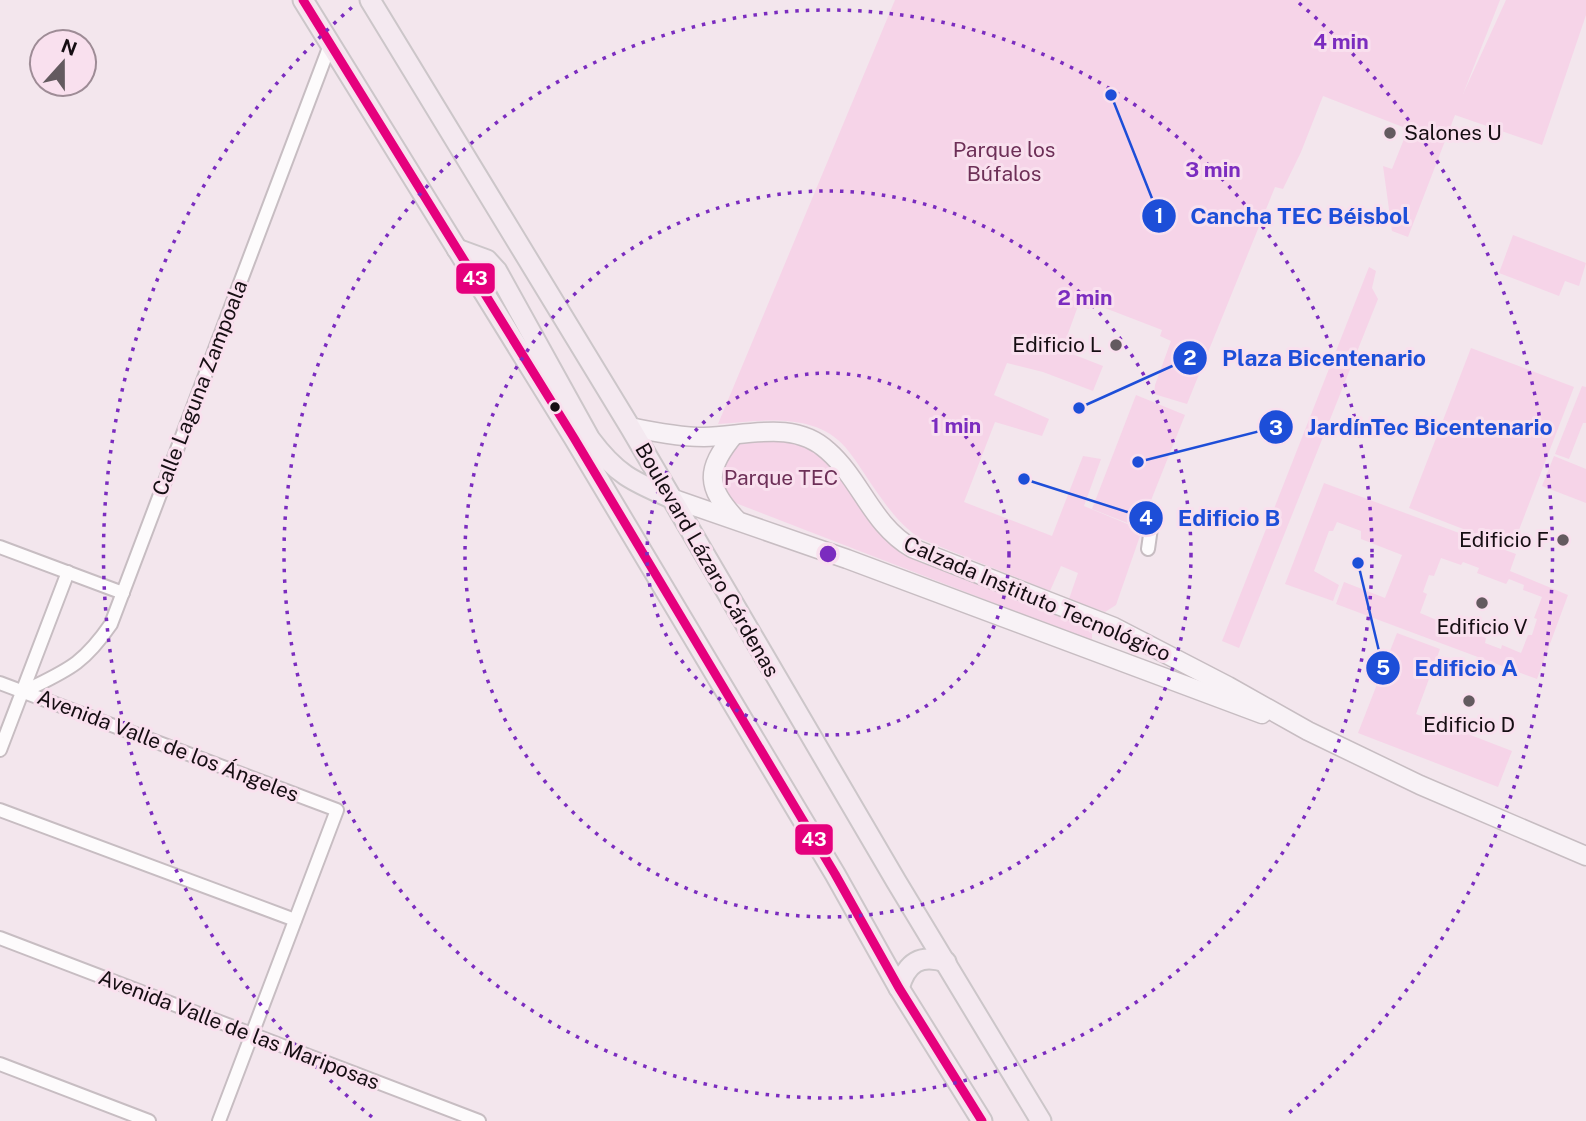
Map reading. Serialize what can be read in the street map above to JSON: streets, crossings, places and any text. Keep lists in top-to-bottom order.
{
  "streets": {
    "main road": ["Boulevard Lázaro Cárdenas"],
    "street": [
      "Calle Laguna Zampoala",
      "Calzada Instituto Tecnológico",
      "Avenida Valle de los Ángeles",
      "Avenida Valle de las Mariposas"
    ]
  },
  "crossings": [
    ["Calle Laguna Zampoala", "Avenida Valle de los Ángeles"],
    ["Boulevard Lázaro Cárdenas", "Calzada Instituto Tecnológico"]
  ],
  "parks": ["Parque los Búfalos", "Parque TEC"],
  "places": [
    "Cancha TEC Béisbol",
    "Salones U",
    "Edificio L",
    "Plaza Bicentenario",
    "JardínTec Bicentenario",
    "Edificio B",
    "Edificio F",
    "Edificio A",
    "Edificio V",
    "Edificio D"
  ],
  "lines": ["transit line 43"],
  "north": "top",
  "rings": [
    "4 min",
    "3 min",
    "2 min",
    "1 min"
  ]
}
